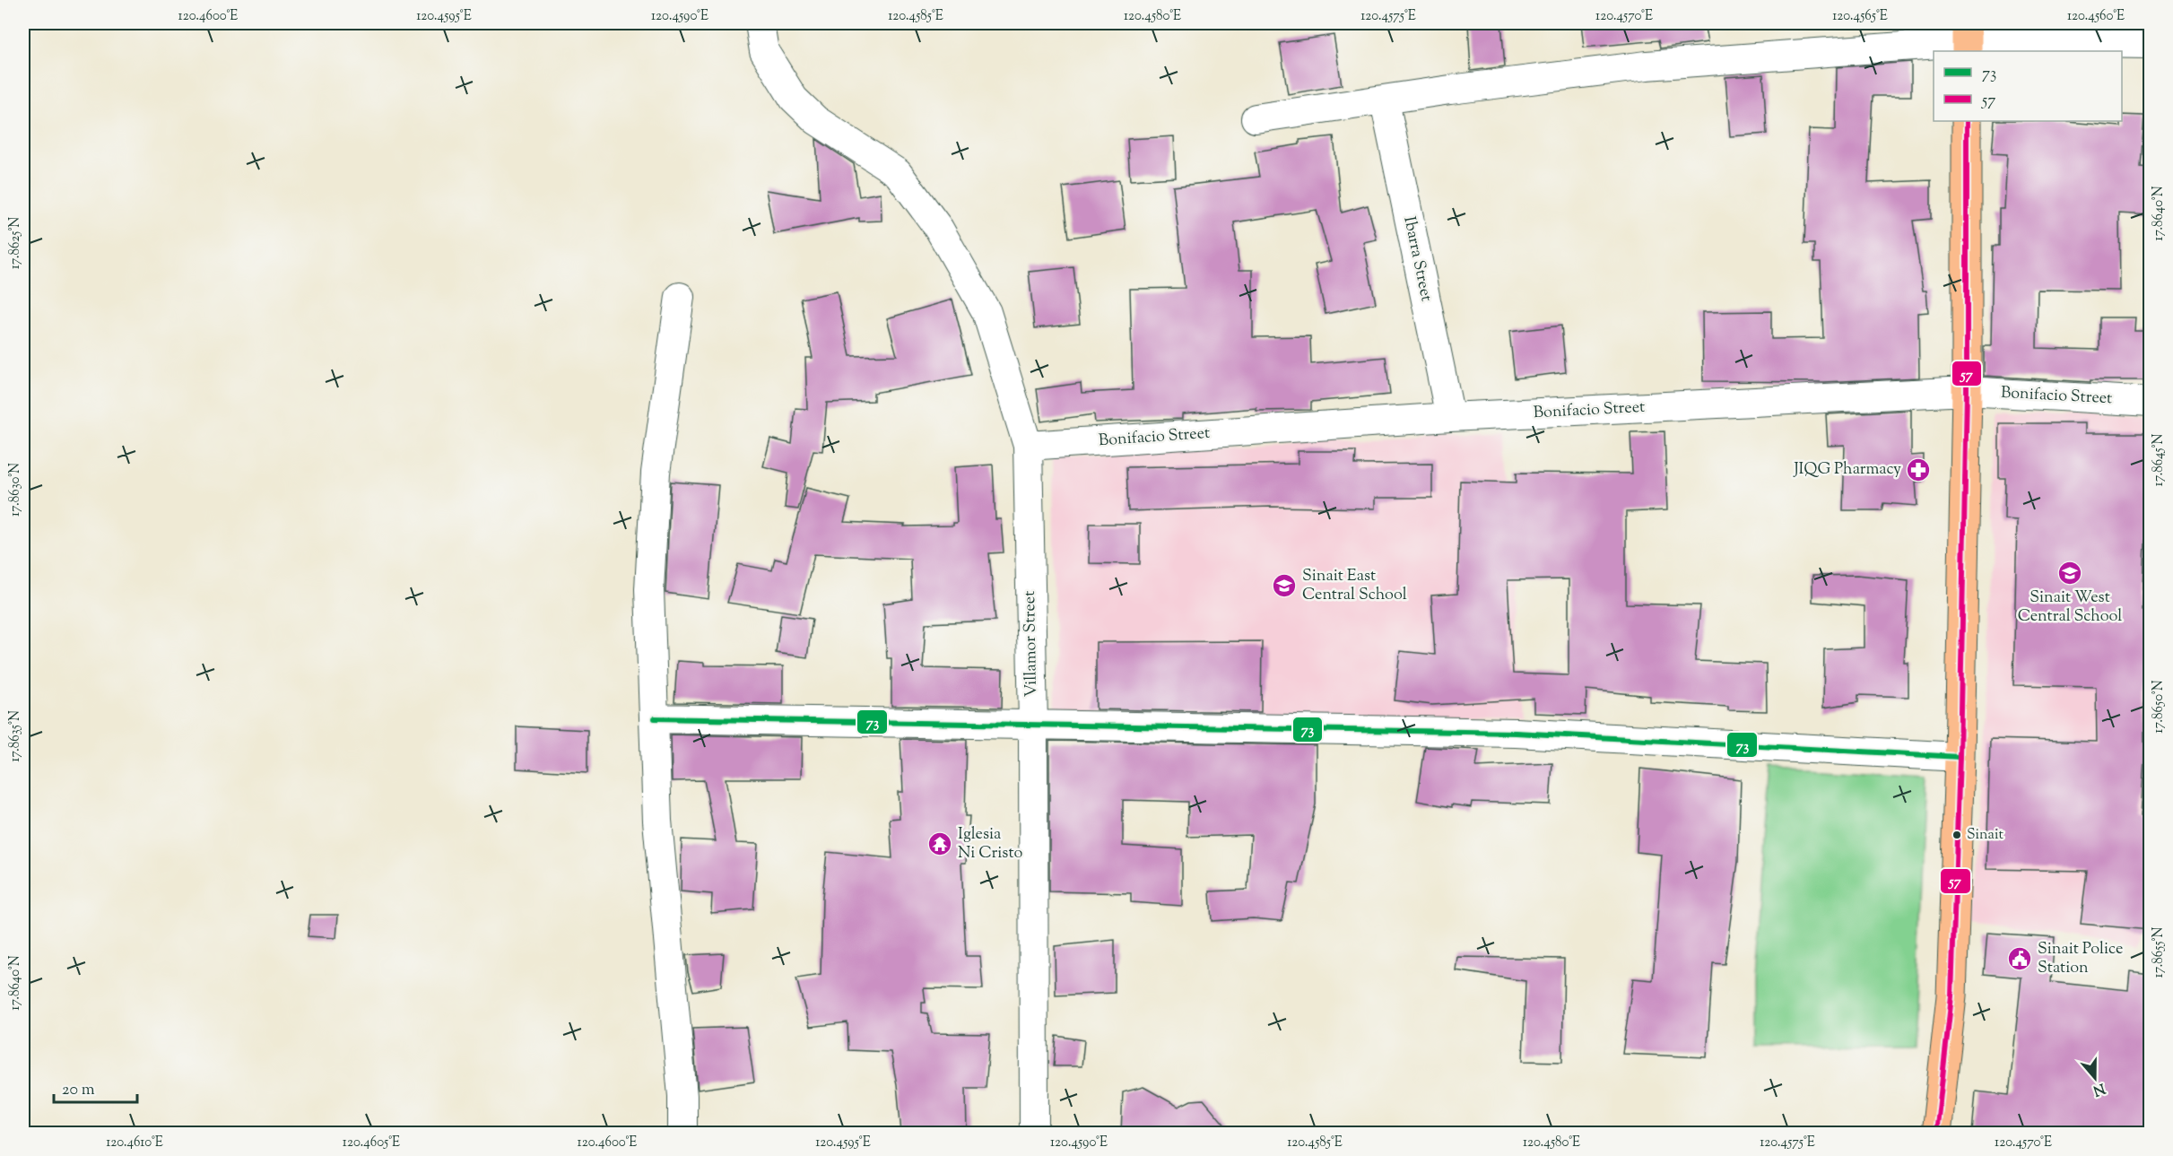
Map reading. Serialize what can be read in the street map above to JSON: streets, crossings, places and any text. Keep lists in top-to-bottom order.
{
  "streets": {
    "street": ["Ibarra Street", "Bonifacio Street", "Villamor Street"]
  },
  "crossings": [
    ["Ibarra Street", "Bonifacio Street"],
    ["Bonifacio Street", "Villamor Street"]
  ],
  "places": {
    "pharmacy": ["JIQG Pharmacy"],
    "school or university": ["Sinait West Central School", "Sinait East Central School"],
    "other": ["Sinait"],
    "temple": ["Iglesia Ni Cristo"],
    "public building": ["Sinait Police Station"]
  },
  "lines": ["transit line 57", "transit line 73"],
  "legend": ["73", "57"],
  "scale_bar": "20 m",
  "north": "bottom",
  "coordinates": [
    "120.4600°E",
    "120.4595°E",
    "120.4590°E",
    "120.4585°E",
    "120.4580°E",
    "120.4575°E",
    "120.4570°E",
    "120.4565°E",
    "120.4560°E",
    "17.8640°N",
    "17.8625°N",
    "17.8645°N",
    "17.8630°N",
    "17.8650°N",
    "17.8635°N",
    "17.8655°N",
    "120.4610°E",
    "120.4605°E"
  ]
}
